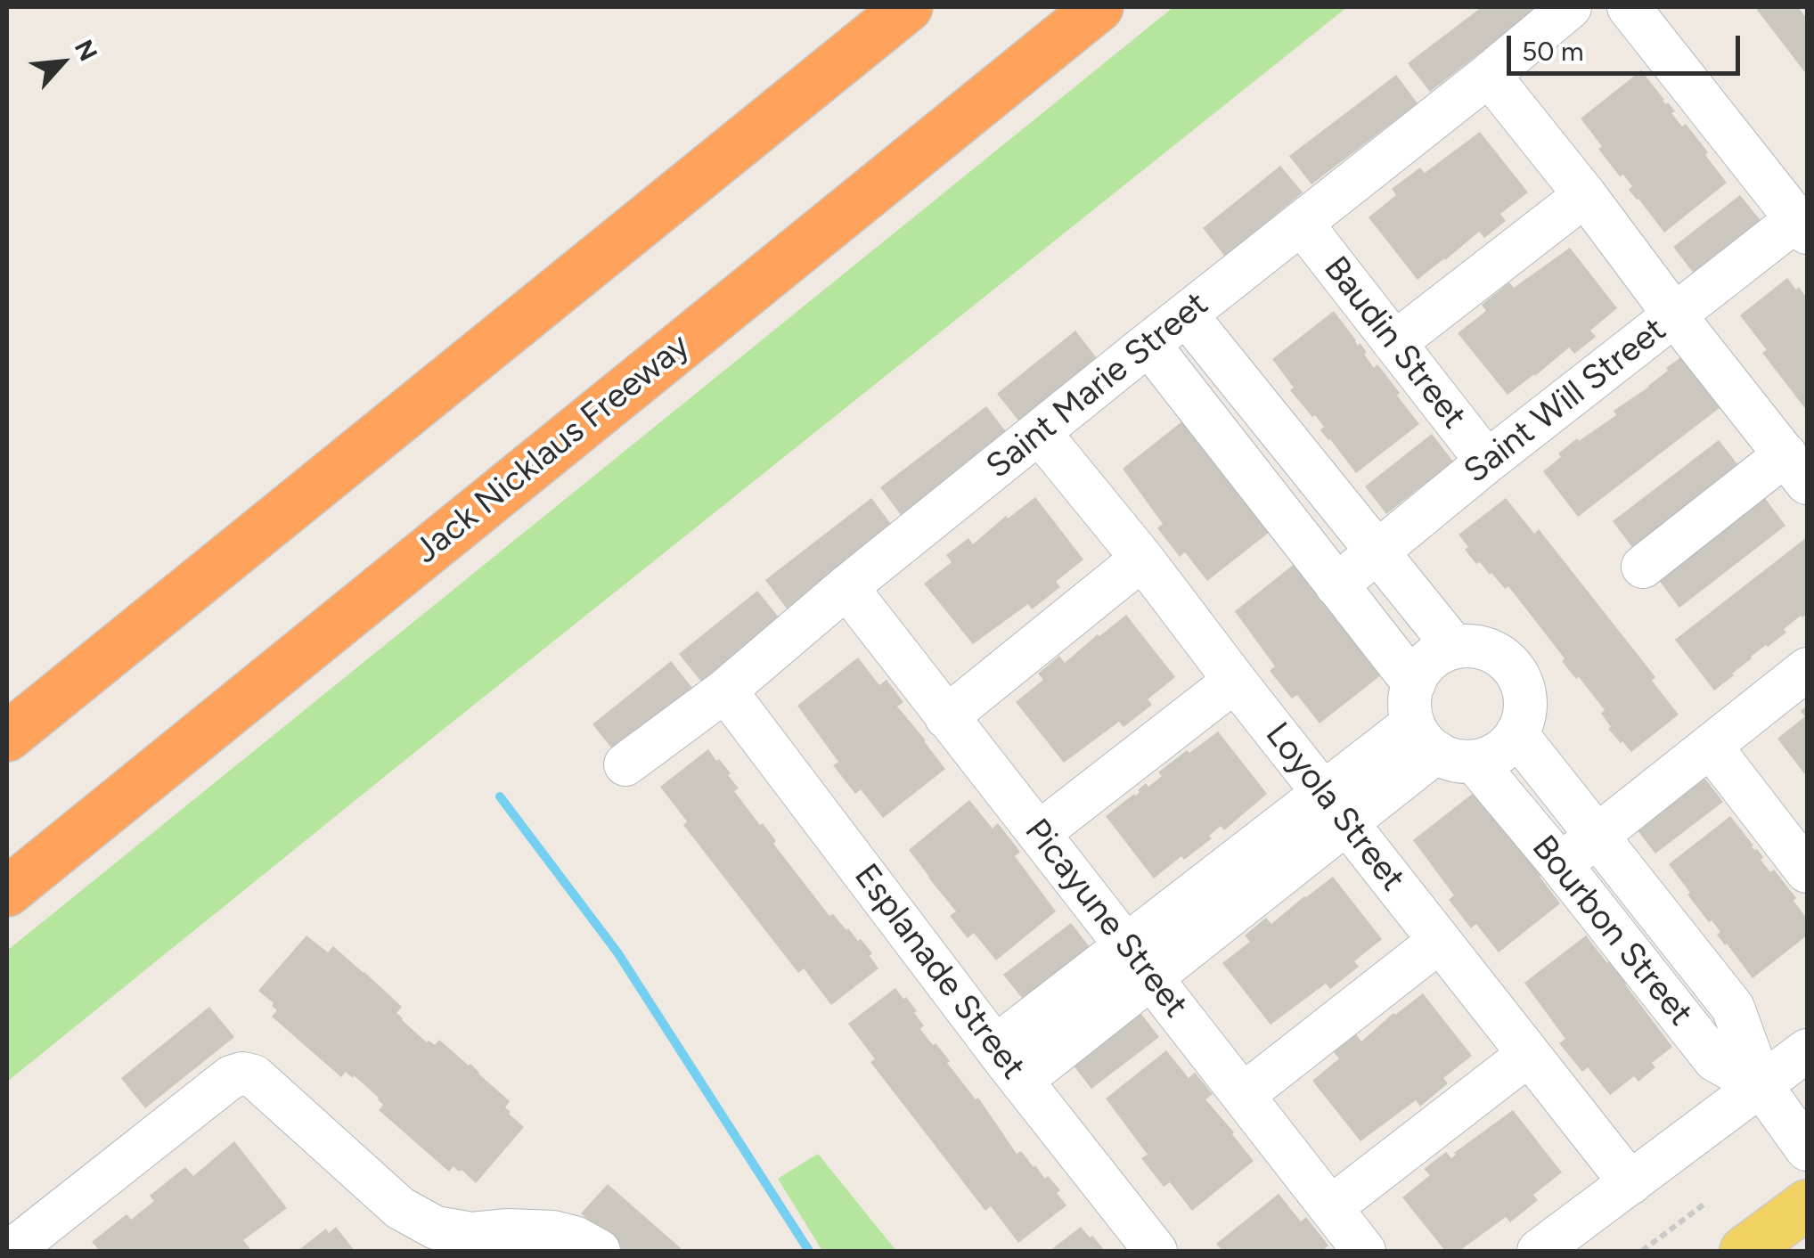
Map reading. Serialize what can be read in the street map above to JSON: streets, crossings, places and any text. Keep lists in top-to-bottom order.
{
  "streets": {
    "highway": ["Jack Nicklaus Freeway"],
    "street": [
      "Baudin Street",
      "Saint Marie Street",
      "Saint Will Street",
      "Loyola Street",
      "Picayune Street",
      "Bourbon Street",
      "Esplanade Street"
    ]
  },
  "crossings": [
    ["Baudin Street", "Saint Marie Street"],
    ["Baudin Street", "Saint Will Street"],
    ["Saint Marie Street", "Loyola Street"],
    ["Saint Marie Street", "Picayune Street"],
    ["Saint Marie Street", "Bourbon Street"],
    ["Saint Marie Street", "Esplanade Street"],
    ["Saint Will Street", "Bourbon Street"]
  ],
  "scale_bar": "50 m",
  "north": "top right"
}
